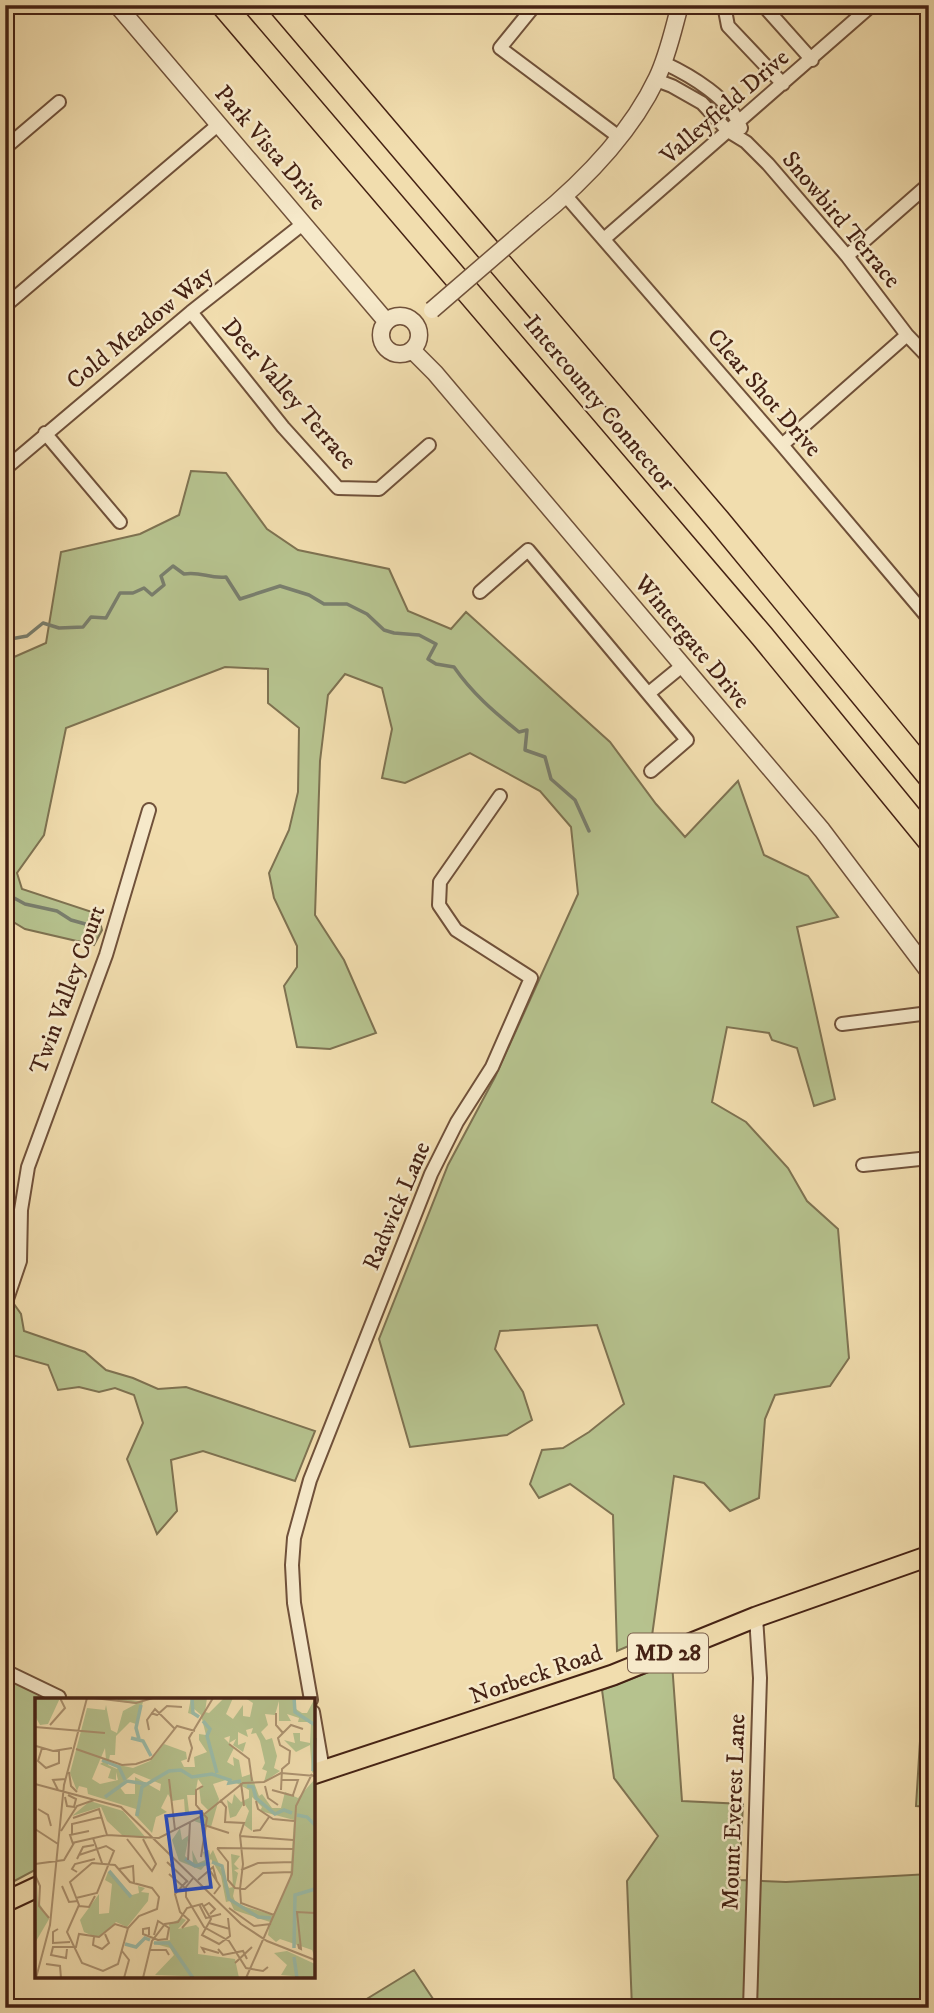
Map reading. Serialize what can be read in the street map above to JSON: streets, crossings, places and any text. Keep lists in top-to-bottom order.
{
  "streets": {
    "highway": ["Intercounty Connector"],
    "main road": ["MD 28", "Norbeck Road"],
    "street": [
      "Valleyfield Drive",
      "Park Vista Drive",
      "Snowbird Terrace",
      "Cold Meadow Way",
      "Clear Shot Drive",
      "Deer Valley Terrace",
      "Wintergate Drive",
      "Twin Valley Court",
      "Radwick Lane",
      "Mount Everest Lane"
    ]
  },
  "crossings": [
    ["Valleyfield Drive", "Snowbird Terrace"],
    ["Valleyfield Drive", "Clear Shot Drive"],
    ["Park Vista Drive", "Cold Meadow Way"],
    ["Park Vista Drive", "Wintergate Drive"],
    ["Cold Meadow Way", "Deer Valley Terrace"],
    ["Norbeck Road", "Mount Everest Lane"]
  ]
}
